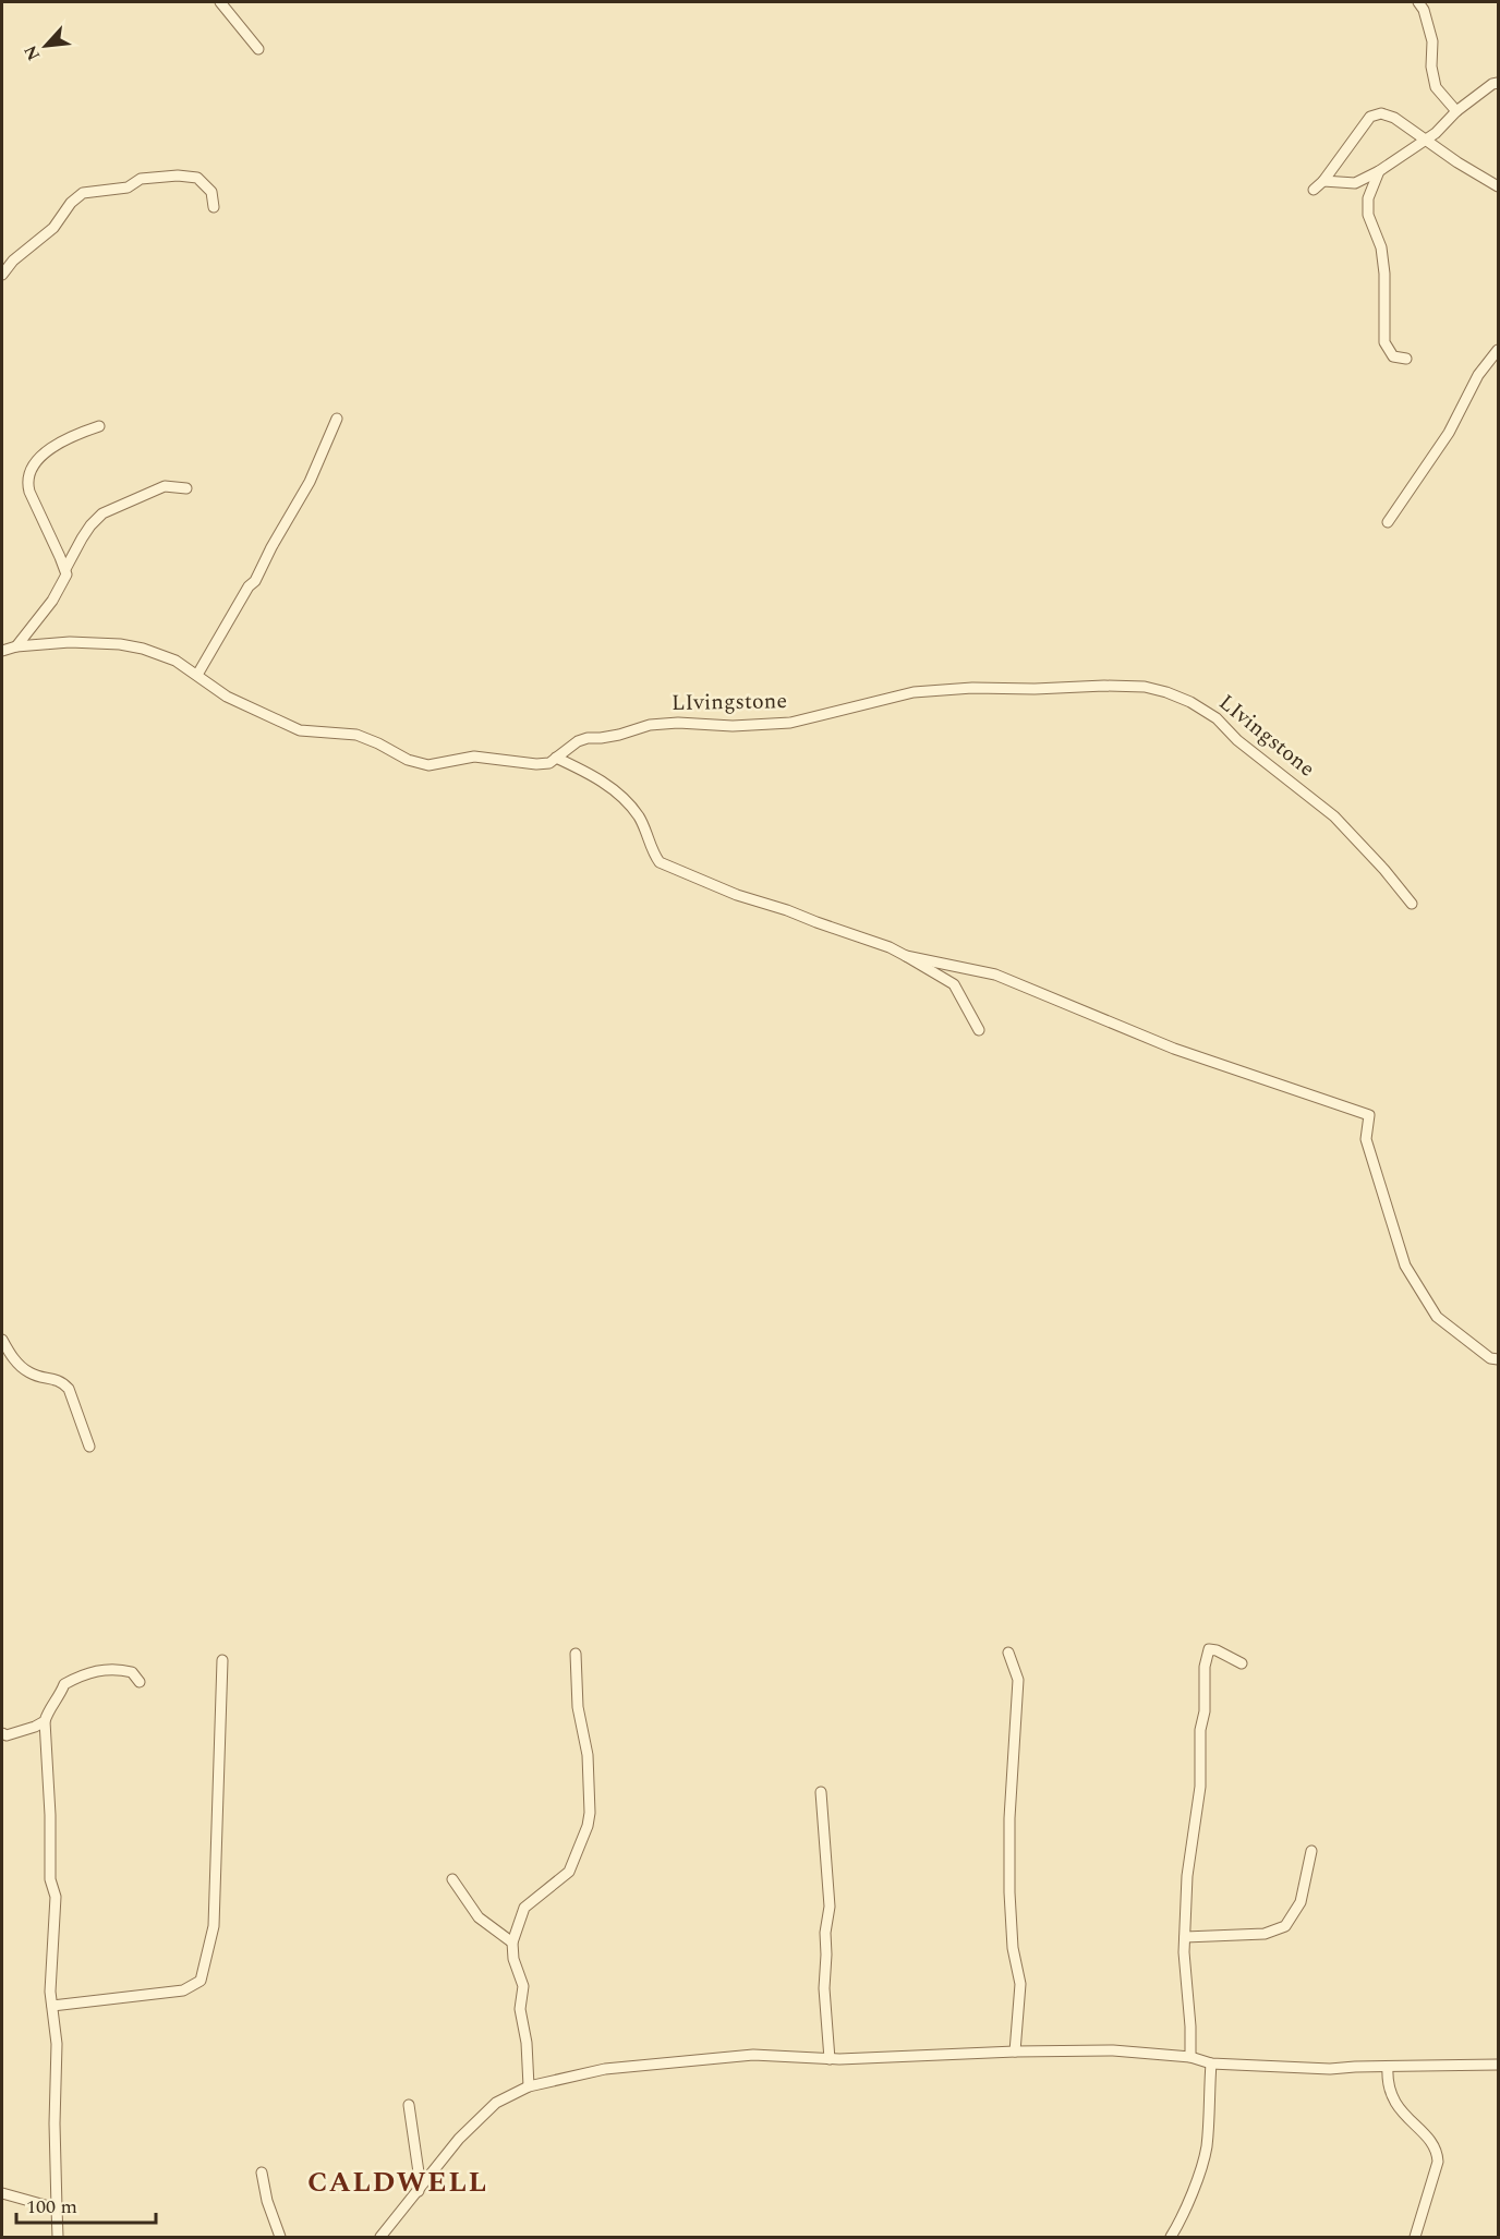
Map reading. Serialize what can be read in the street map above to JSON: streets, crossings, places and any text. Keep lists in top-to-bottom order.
{
  "streets": {
    "street": ["LIvingstone"]
  },
  "districts": ["CALDWELL"],
  "scale_bar": "100 m",
  "north": "bottom left"
}
